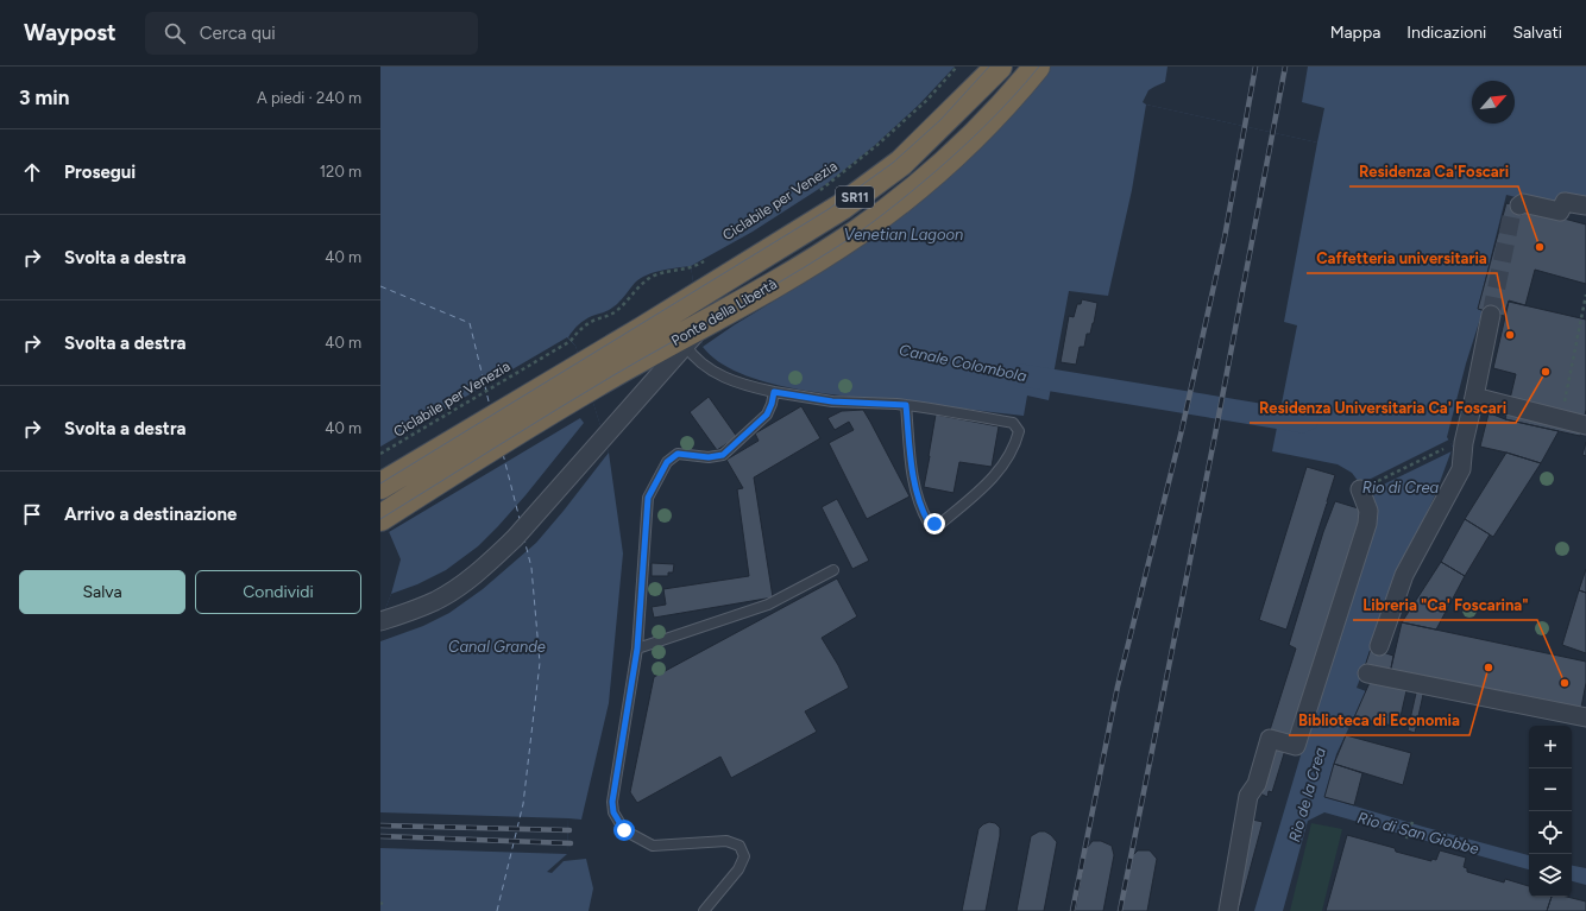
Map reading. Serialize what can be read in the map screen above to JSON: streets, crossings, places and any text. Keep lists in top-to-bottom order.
{
  "streets": {
    "highway": ["SR11", "Ponte della Libertà"],
    "path": ["Ciclabile per Venezia"]
  },
  "water": [
    "Venetian Lagoon",
    "Canale Colombola",
    "Rio di Crea",
    "Canal Grande",
    "Rio de la Crea",
    "Rio di San Giobbe"
  ],
  "places": [
    "Residenza Ca'Foscari",
    "Caffetteria universitaria",
    "Residenza Universitaria Ca' Foscari",
    "Biblioteca di Economia",
    "Libreria \"Ca' Foscarina\""
  ],
  "north": "top right",
  "page": {
    "header": "Waypost",
    "search": "Cerca qui",
    "nav": ["Mappa", "Indicazioni", "Salvati"],
    "heading": ["3 min", "A piedi · 240 m"],
    "list": [
      ["Prosegui", "120 m"],
      ["Svolta a destra", "40 m"],
      ["Svolta a destra", "40 m"],
      ["Svolta a destra", "40 m"],
      "Arrivo a destinazione"
    ],
    "buttons": ["Salva", "Condividi"],
    "map_buttons": ["+", "−"]
  }
}
